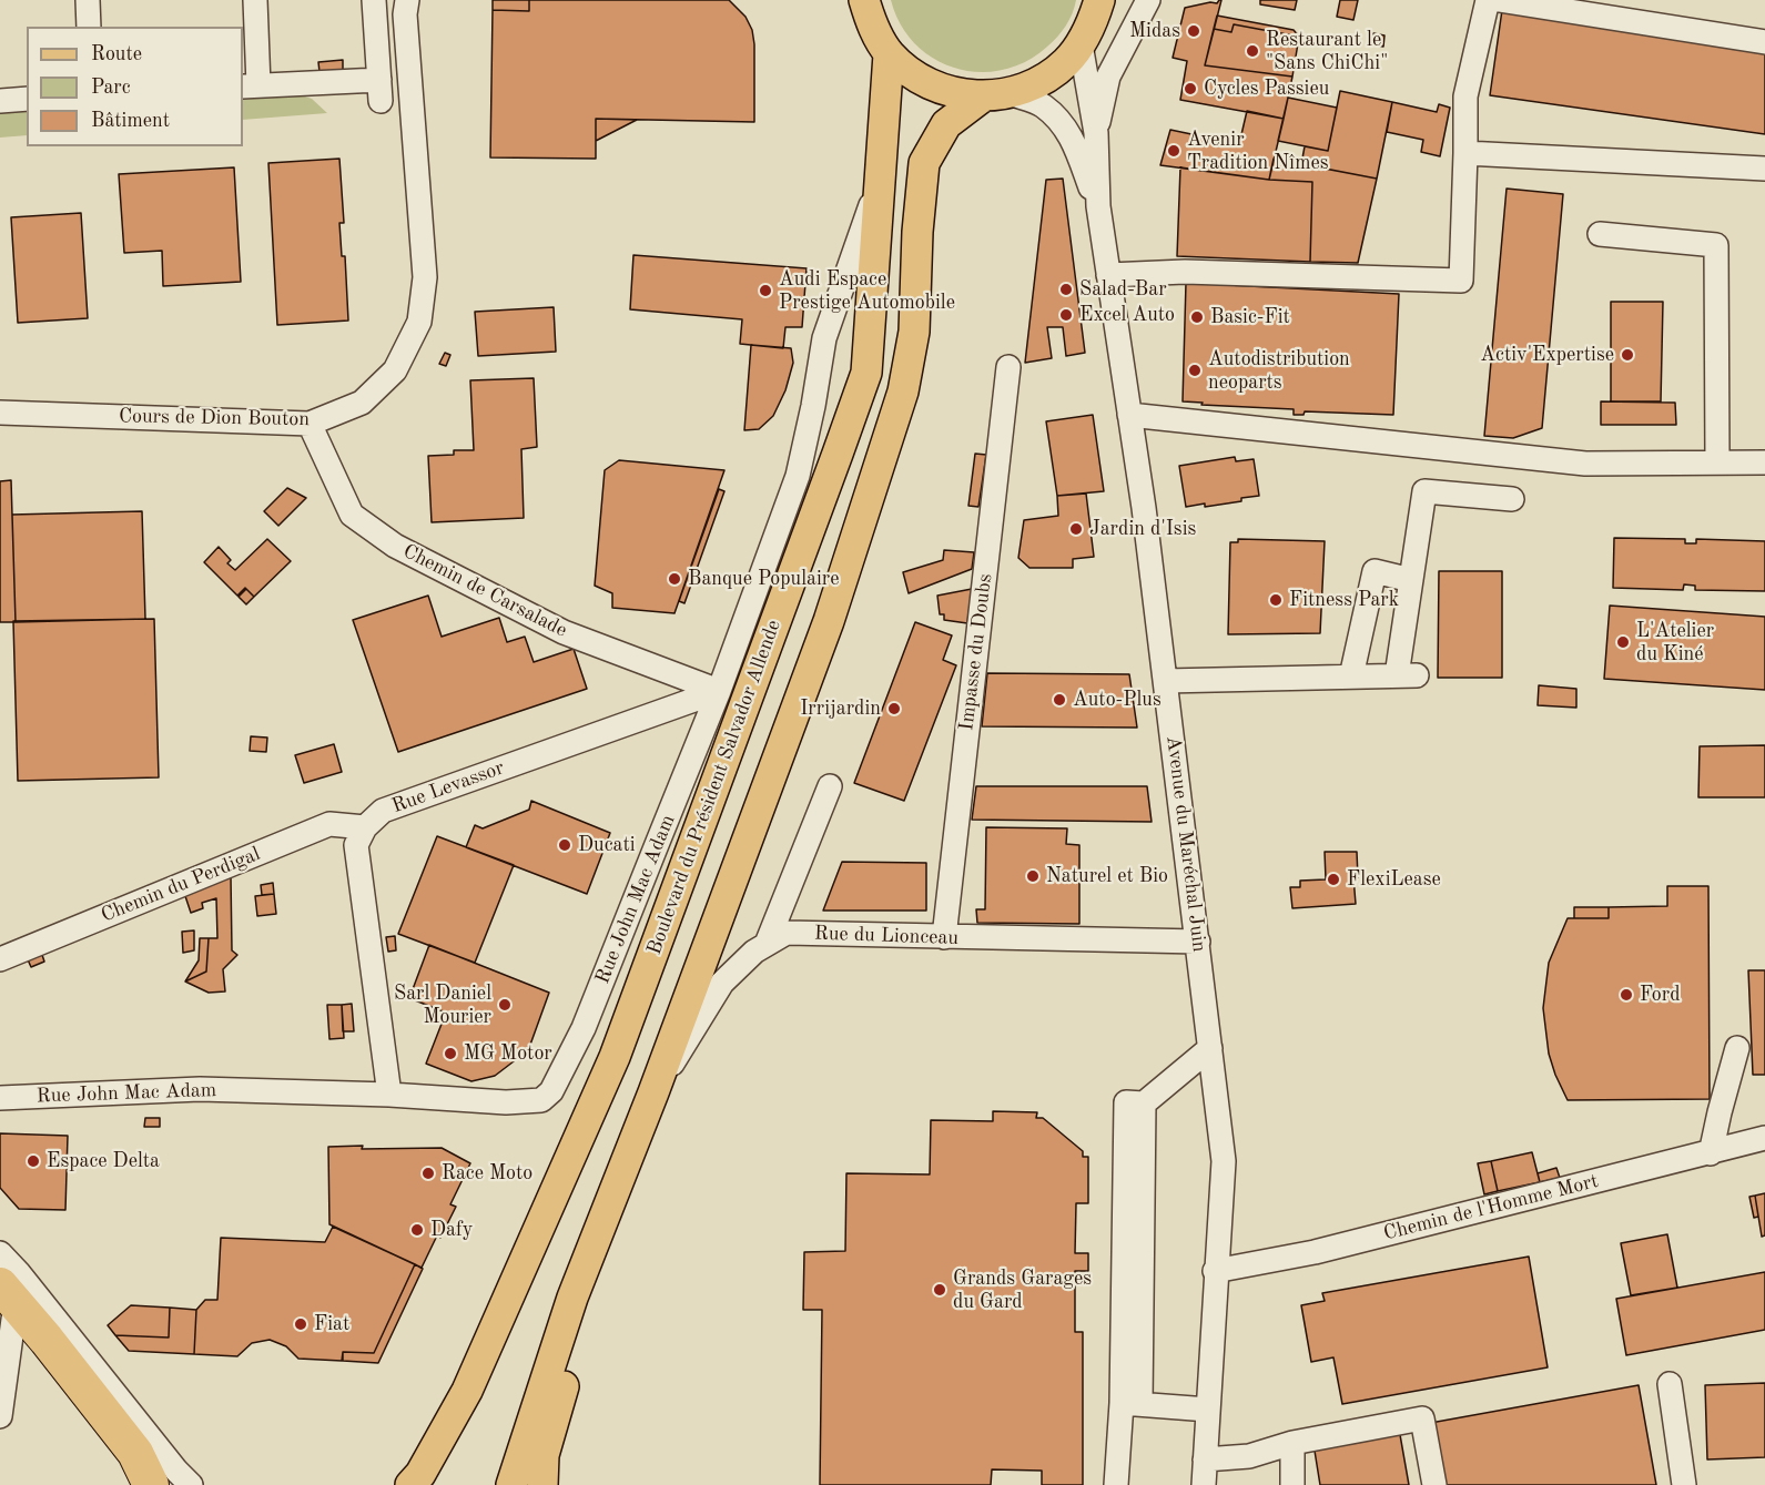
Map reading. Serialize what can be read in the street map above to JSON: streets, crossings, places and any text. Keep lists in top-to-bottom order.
{
  "streets": {
    "main road": ["Boulevard du Président Salvador Allende"],
    "street": [
      "Cours de Dion Bouton",
      "Chemin de Carsalade",
      "Impasse du Doubs",
      "Rue Levassor",
      "Avenue du Maréchal Juin",
      "Chemin du Perdigal",
      "Rue John Mac Adam",
      "Rue du Lionceau",
      "Chemin de l'Homme Mort"
    ]
  },
  "crossings": [
    ["Cours de Dion Bouton", "Chemin de Carsalade"],
    ["Chemin de Carsalade", "Rue Levassor"],
    ["Chemin de Carsalade", "Rue John Mac Adam"],
    ["Impasse du Doubs", "Rue du Lionceau"],
    ["Rue Levassor", "Chemin du Perdigal"],
    ["Rue Levassor", "Rue John Mac Adam"],
    ["Boulevard du Président Salvador Allende", "Rue John Mac Adam"],
    ["Avenue du Maréchal Juin", "Rue du Lionceau"],
    ["Avenue du Maréchal Juin", "Chemin de l'Homme Mort"]
  ],
  "places": [
    "Midas",
    "Restaurant le \"Sans ChiChi\"",
    "Cycles Passieu",
    "Avenir Tradition Nîmes",
    "Salad-Bar",
    "Audi Espace Prestige Automobile",
    "Excel Auto",
    "Basic-Fit",
    "Activ'Expertise",
    "Autodistribution neoparts",
    "Jardin d'Isis",
    "Banque Populaire",
    "Fitness Park",
    "L'Atelier du Kiné",
    "Auto-Plus",
    "Irrijardin",
    "Ducati",
    "Naturel et Bio",
    "FlexiLease",
    "Ford",
    "Sarl Daniel Mourier",
    "MG Motor",
    "Espace Delta",
    "Race Moto",
    "Dafy",
    "Grands Garages du Gard",
    "Fiat"
  ],
  "legend": ["Route", "Parc", "Bâtiment"]
}
